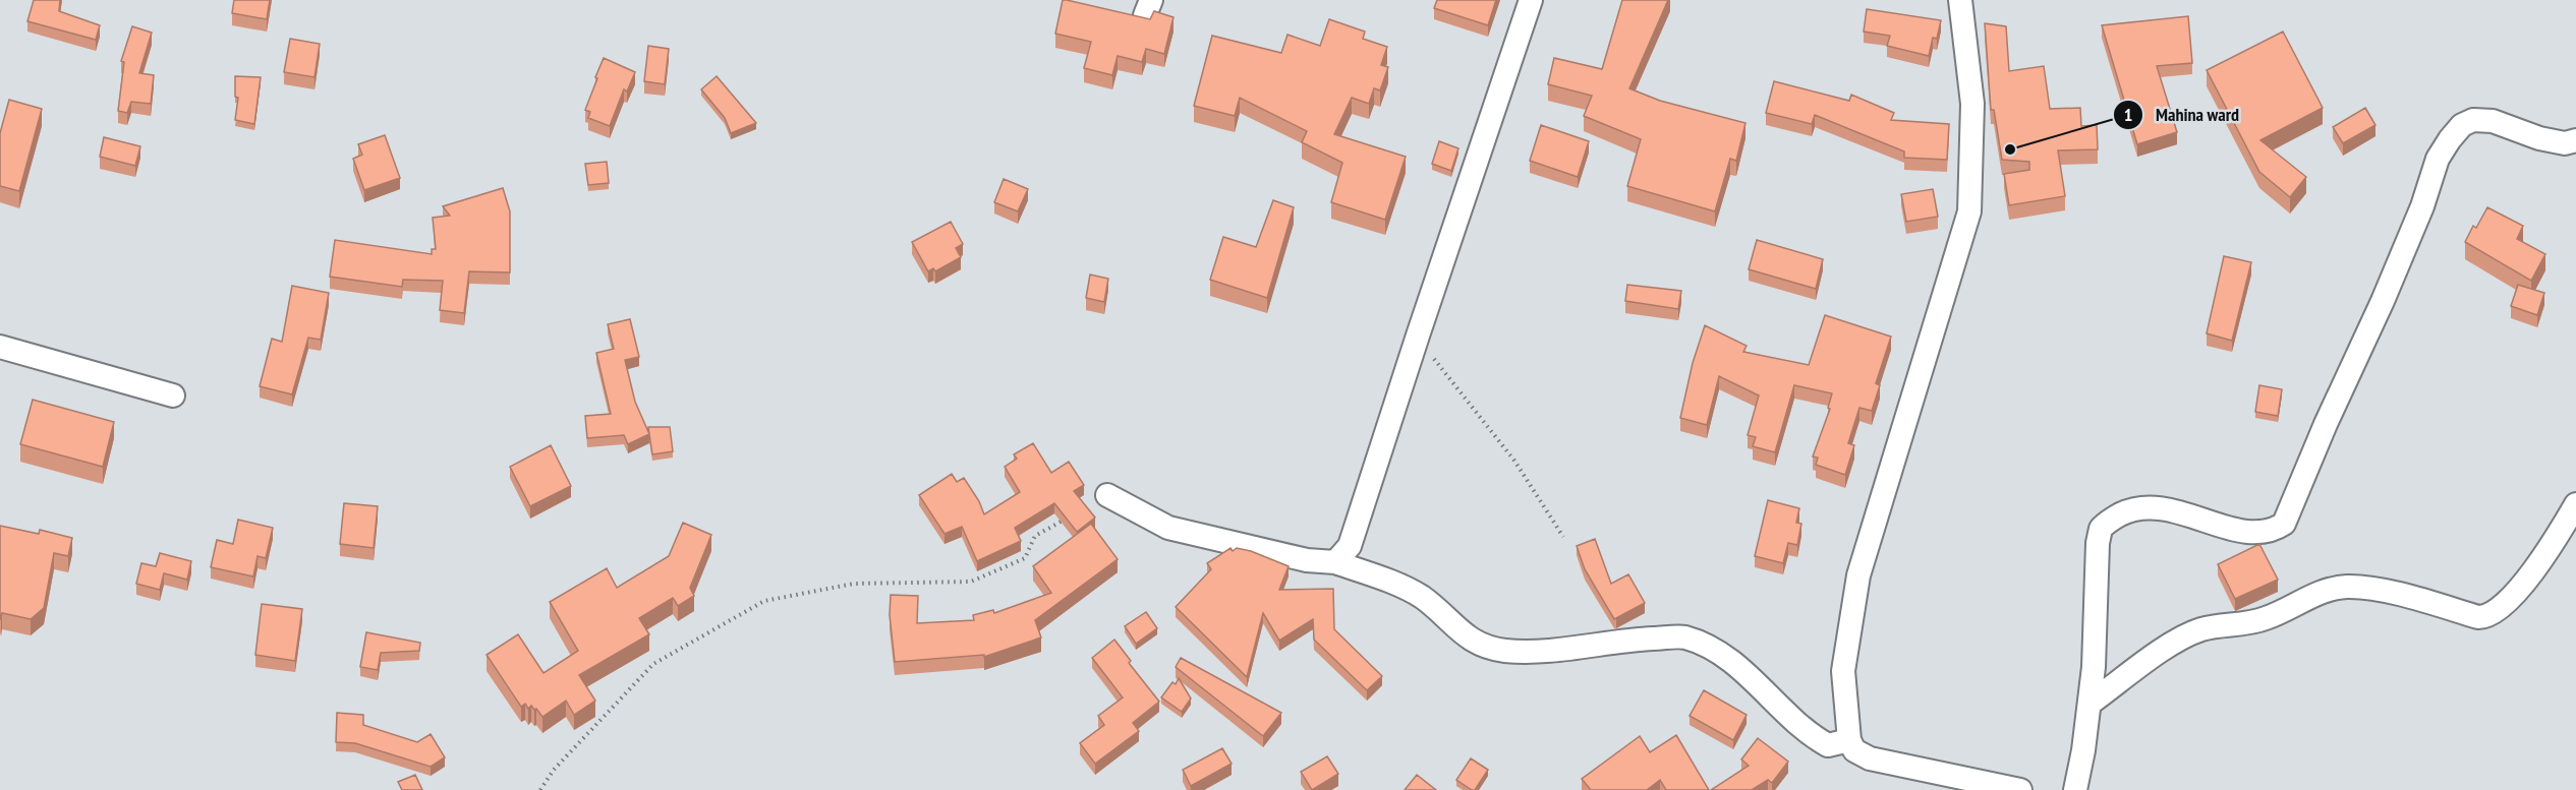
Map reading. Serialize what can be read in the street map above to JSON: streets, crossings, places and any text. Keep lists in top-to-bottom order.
{
  "places": ["Mahina ward"]
}
